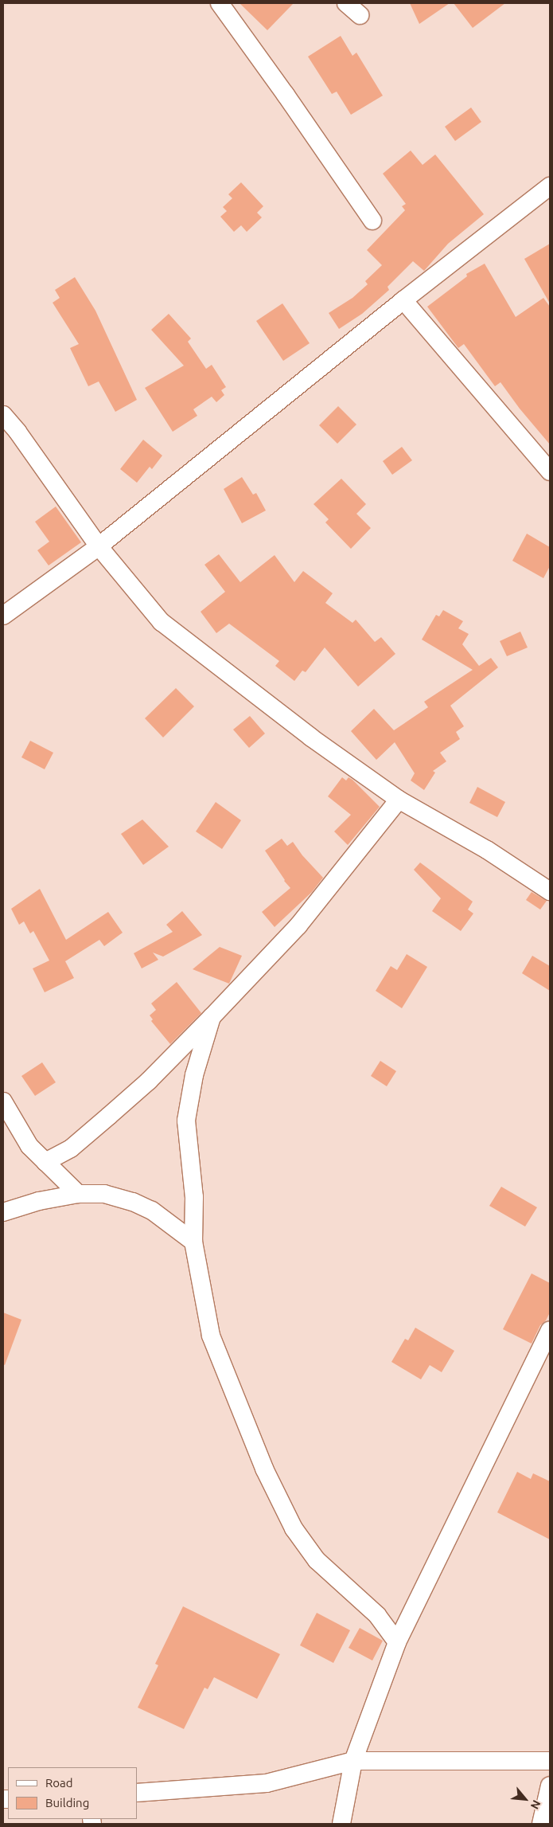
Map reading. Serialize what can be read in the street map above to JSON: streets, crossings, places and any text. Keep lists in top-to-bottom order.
{
  "legend": ["Road", "Building"],
  "north": "bottom right"
}
